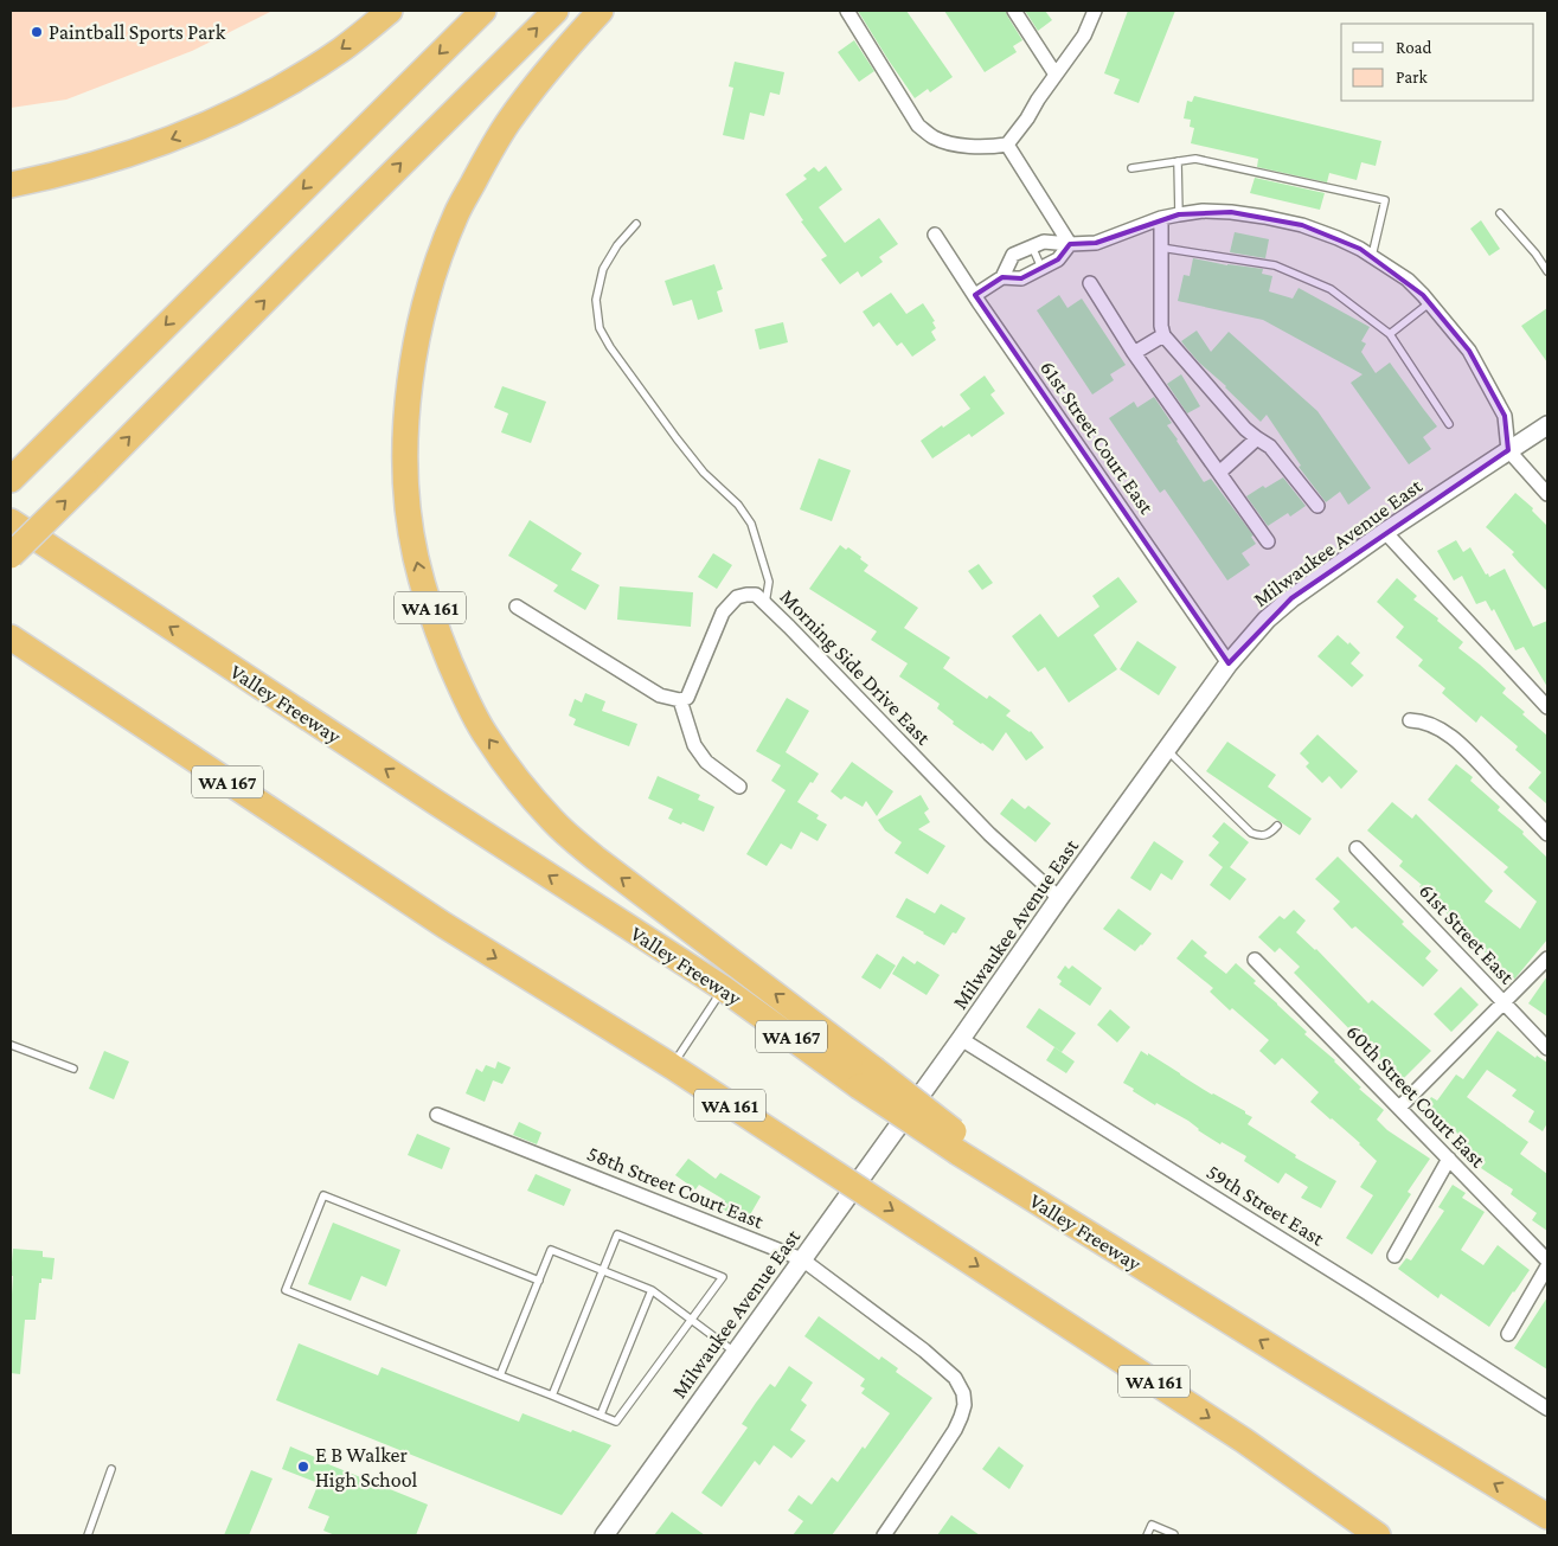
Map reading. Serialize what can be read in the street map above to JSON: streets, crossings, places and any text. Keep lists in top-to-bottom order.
{
  "streets": {
    "highway": ["WA 161", "Valley Freeway", "WA 167"],
    "street": [
      "61st Street Court East",
      "Milwaukee Avenue East",
      "Morning Side Drive East",
      "61st Street East",
      "60th Street Court East",
      "58th Street Court East",
      "59th Street East"
    ]
  },
  "crossings": [
    ["61st Street Court East", "Milwaukee Avenue East"],
    ["Milwaukee Avenue East", "Morning Side Drive East"],
    ["Milwaukee Avenue East", "58th Street Court East"],
    ["Milwaukee Avenue East", "59th Street East"],
    ["WA 161", "Valley Freeway"],
    ["WA 161", "WA 167"]
  ],
  "places": ["Paintball Sports Park", "E B Walker High School"],
  "legend": ["Road", "Park"]
}
